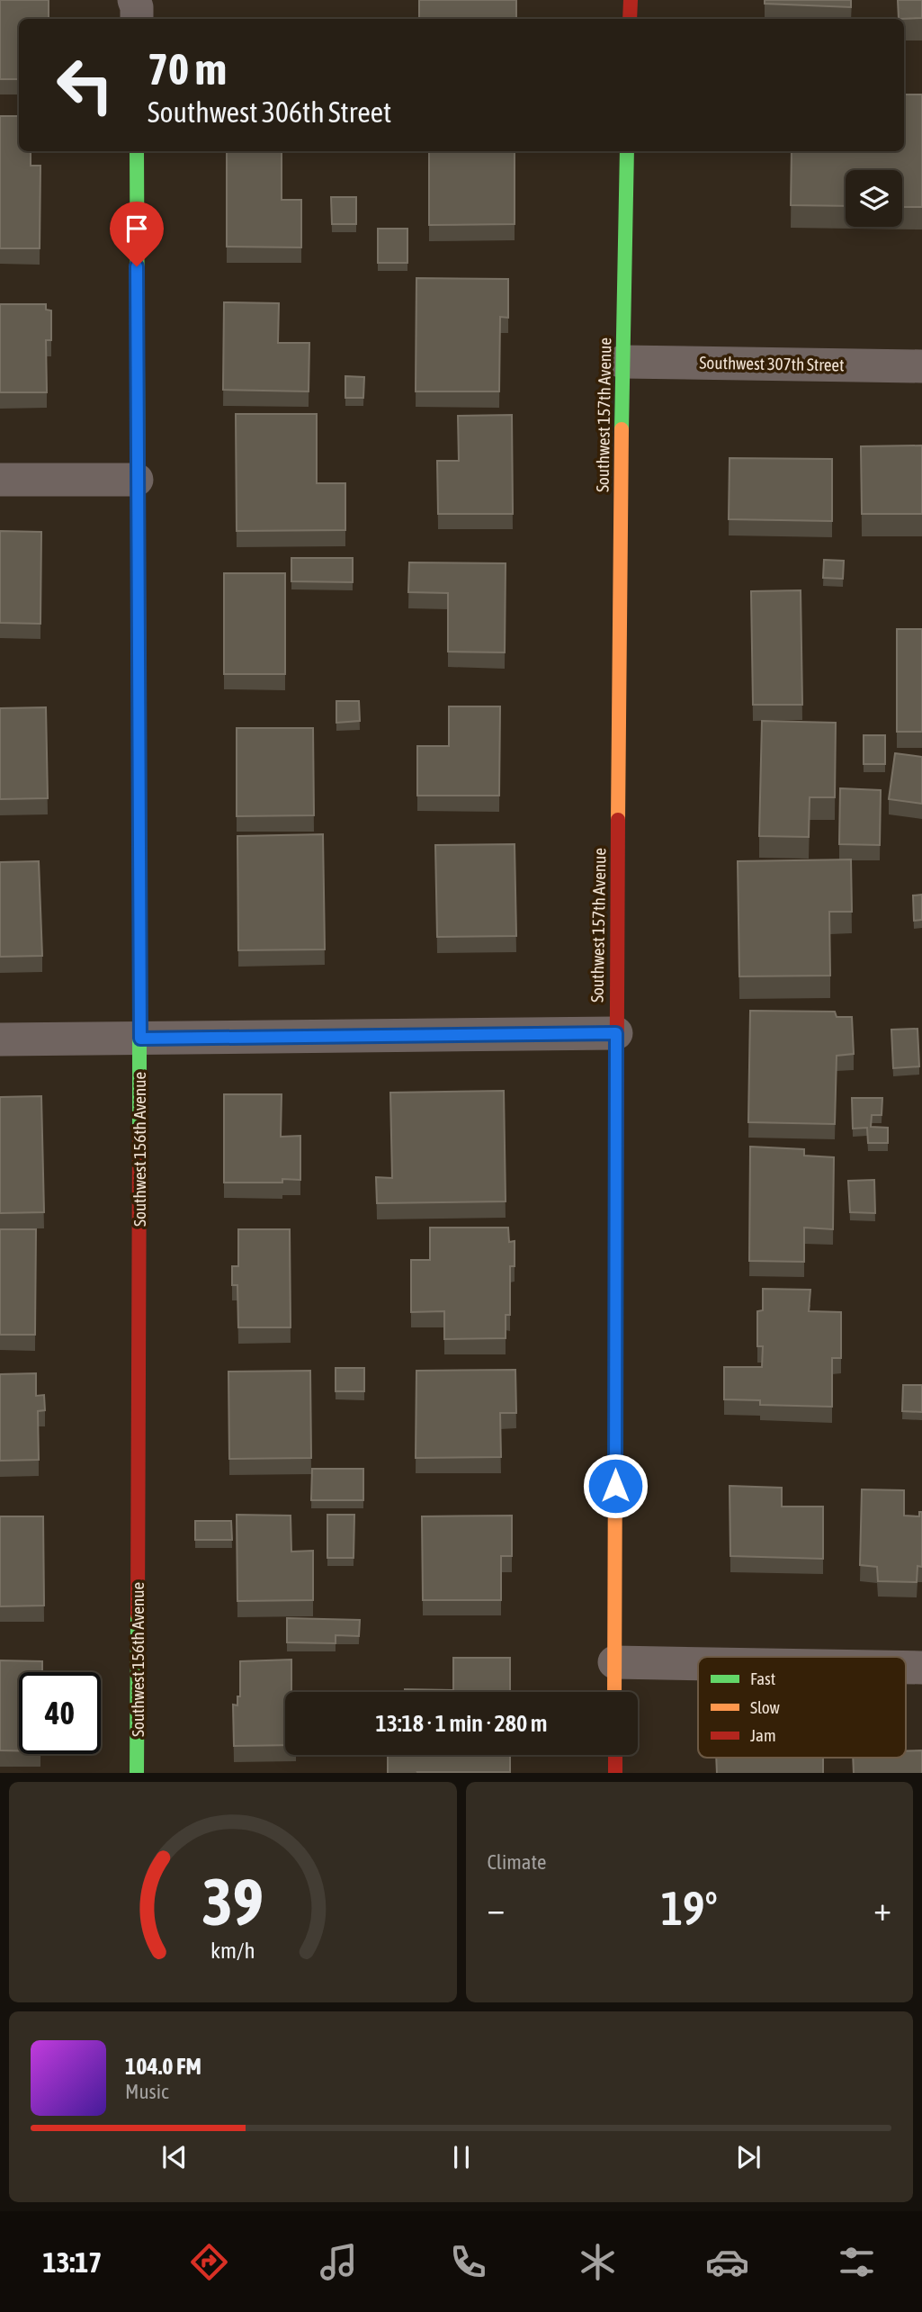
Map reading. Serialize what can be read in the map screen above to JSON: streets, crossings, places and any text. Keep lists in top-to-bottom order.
{
  "streets": {
    "street": ["Southwest 307th Street", "Southwest 157th Avenue", "Southwest 156th Avenue"]
  },
  "crossings": [
    ["Southwest 307th Street", "Southwest 157th Avenue"]
  ],
  "legend": ["Fast", "Slow", "Jam"],
  "page": {
    "turn": ["70 m", "Southwest 306th Street"],
    "limit": "40",
    "trip": "13:18 · 1 min · 280 m",
    "tile": "Climate",
    "heat": ["−", "19°", "+"],
    "song": ["104.0 FM", "Music"],
    "tabs": "13:17",
    "gauge": ["39", "km/h"]
  }
}
